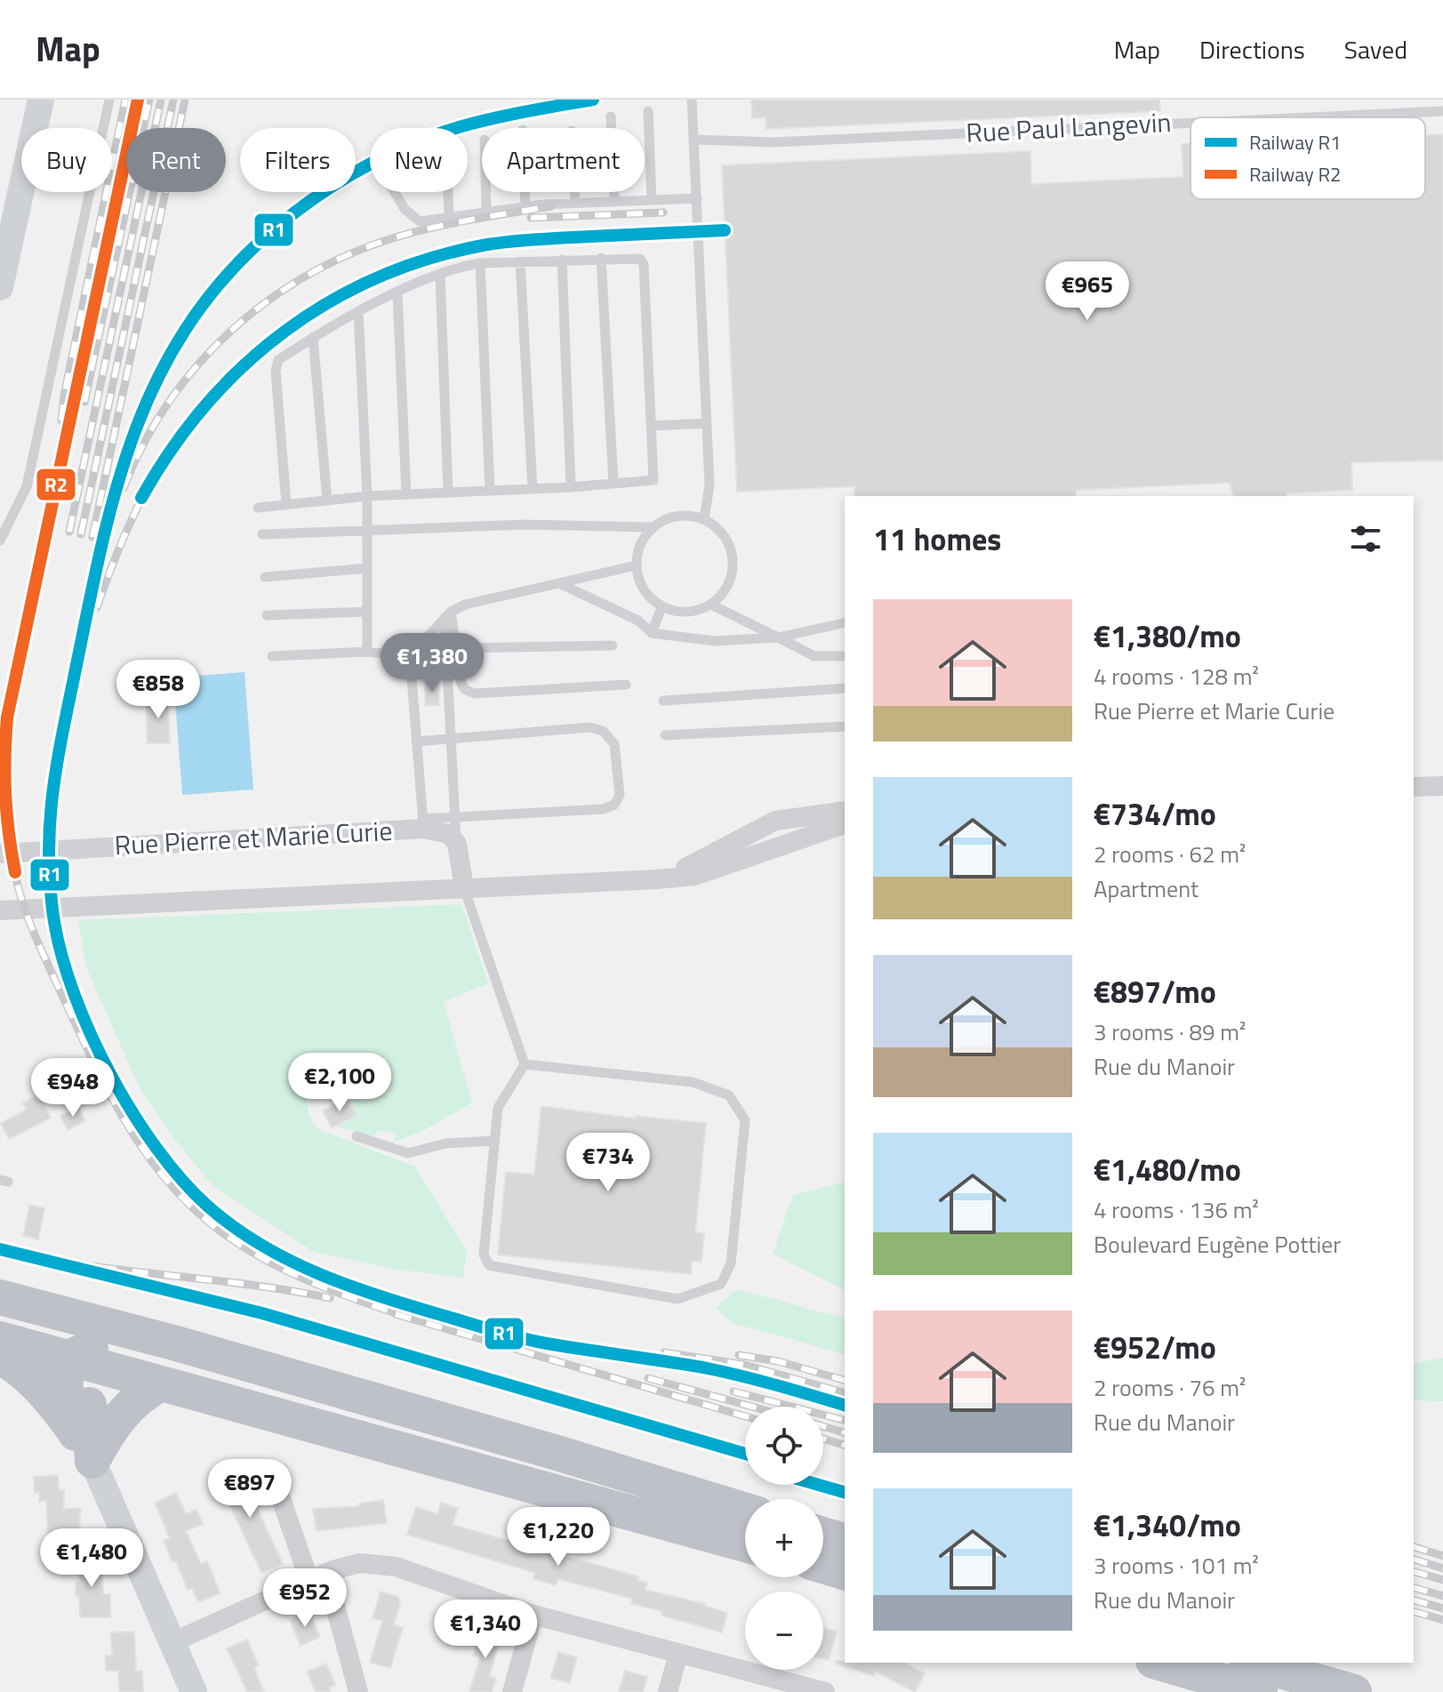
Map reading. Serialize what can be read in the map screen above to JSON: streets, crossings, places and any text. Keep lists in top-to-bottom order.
{
  "streets": {
    "street": ["Rue Pierre et Marie Curie"],
    "lane": ["Rue Paul Langevin"]
  },
  "lines": ["rail line R1", "rail line R2"],
  "legend": ["Railway R1", "Railway R2"],
  "page": {
    "header": "Map",
    "nav": ["Map", "Directions", "Saved"],
    "chip": [
      "Buy",
      "Rent",
      "Filters",
      "New",
      "Apartment"
    ],
    "price": [
      "€965",
      "€1,380",
      "€858",
      "€2,100",
      "€948",
      "€734",
      "€897",
      "€1,220",
      "€1,480",
      "€952",
      "€1,340"
    ],
    "heading": "11 homes",
    "list": [
      {
        "name": "€1,380/mo",
        "note": "4 rooms · 128 m² · Rue Pierre et Marie Curie"
      },
      {
        "name": "€734/mo",
        "note": "2 rooms · 62 m² · Apartment"
      },
      {
        "name": "€897/mo",
        "note": "3 rooms · 89 m² · Rue du Manoir"
      },
      {
        "name": "€1,480/mo",
        "note": "4 rooms · 136 m² · Boulevard Eugène Pottier"
      },
      {
        "name": "€952/mo",
        "note": "2 rooms · 76 m² · Rue du Manoir"
      },
      {
        "name": "€1,340/mo",
        "note": "3 rooms · 101 m² · Rue du Manoir"
      }
    ],
    "map_buttons": ["+", "−"]
  }
}
